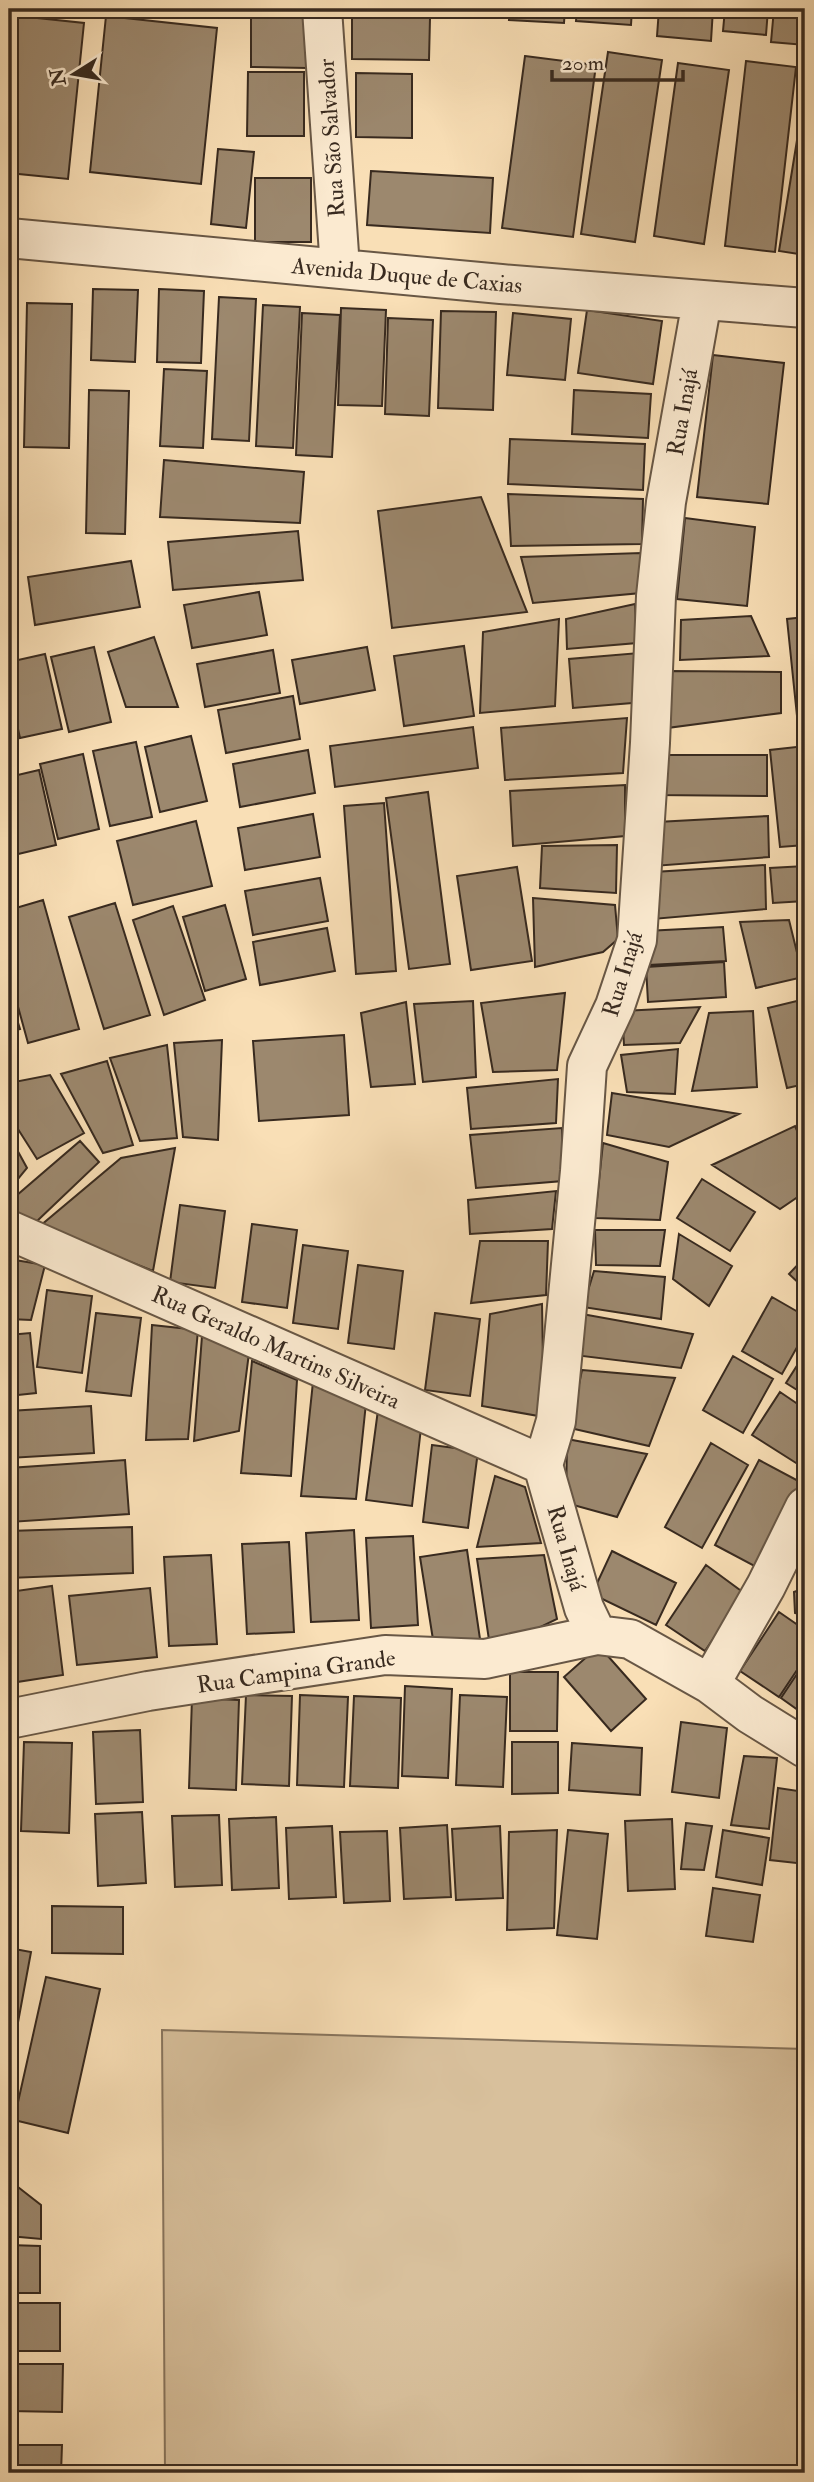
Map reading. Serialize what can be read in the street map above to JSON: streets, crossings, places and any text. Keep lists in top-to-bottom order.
{
  "streets": {
    "street": [
      "Rua São Salvador",
      "Avenida Duque de Caxias",
      "Rua Inajá",
      "Rua Geraldo Martins Silveira",
      "Rua Campina Grande"
    ]
  },
  "crossings": [
    ["Rua São Salvador", "Avenida Duque de Caxias"],
    ["Avenida Duque de Caxias", "Rua Inajá"],
    ["Rua Inajá", "Rua Geraldo Martins Silveira"],
    ["Rua Inajá", "Rua Campina Grande"]
  ],
  "scale_bar": "20 m",
  "north": "left"
}
